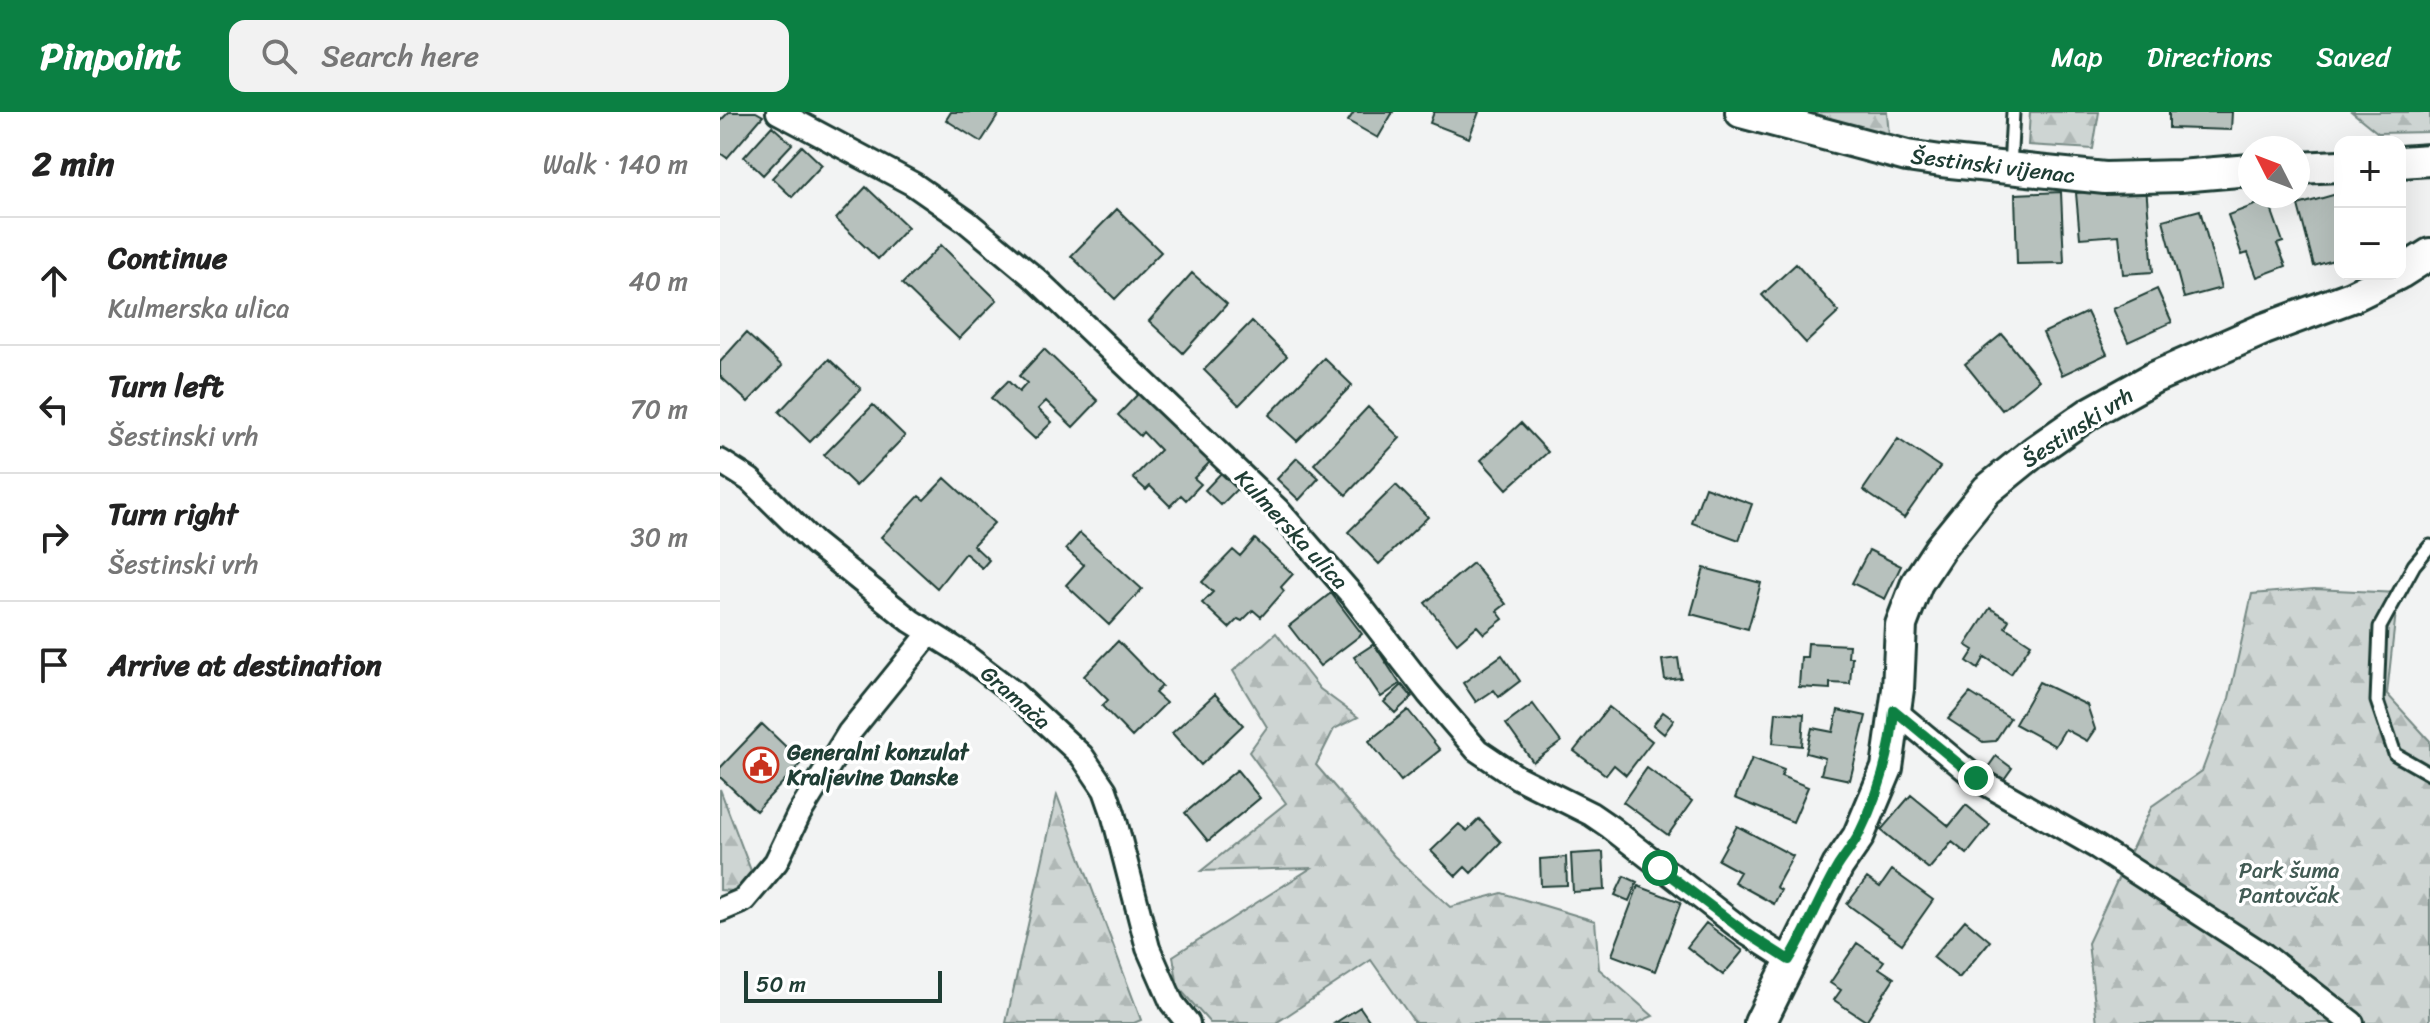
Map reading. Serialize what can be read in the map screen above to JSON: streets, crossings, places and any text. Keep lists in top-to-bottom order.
{
  "streets": {
    "street": [
      "Šestinski vijenac",
      "Šestinski vrh",
      "Kulmerska ulica",
      "Gramača"
    ]
  },
  "crossings": [
    ["Šestinski vrh", "Kulmerska ulica"]
  ],
  "parks": ["Park šuma Pantovčak"],
  "places": {
    "public building": ["Generalni konzulat Kraljevine Danske"]
  },
  "scale_bar": "50 m",
  "north": "top left",
  "page": {
    "header": "Pinpoint",
    "search": "Search here",
    "nav": ["Map", "Directions", "Saved"],
    "heading": ["2 min", "Walk · 140 m"],
    "map_buttons": ["+", "−"],
    "list": [
      ["Continue", "Kulmerska ulica", "40 m"],
      ["Turn left", "Šestinski vrh", "70 m"],
      ["Turn right", "Šestinski vrh", "30 m"],
      "Arrive at destination"
    ],
    "scale": "50 m"
  }
}
